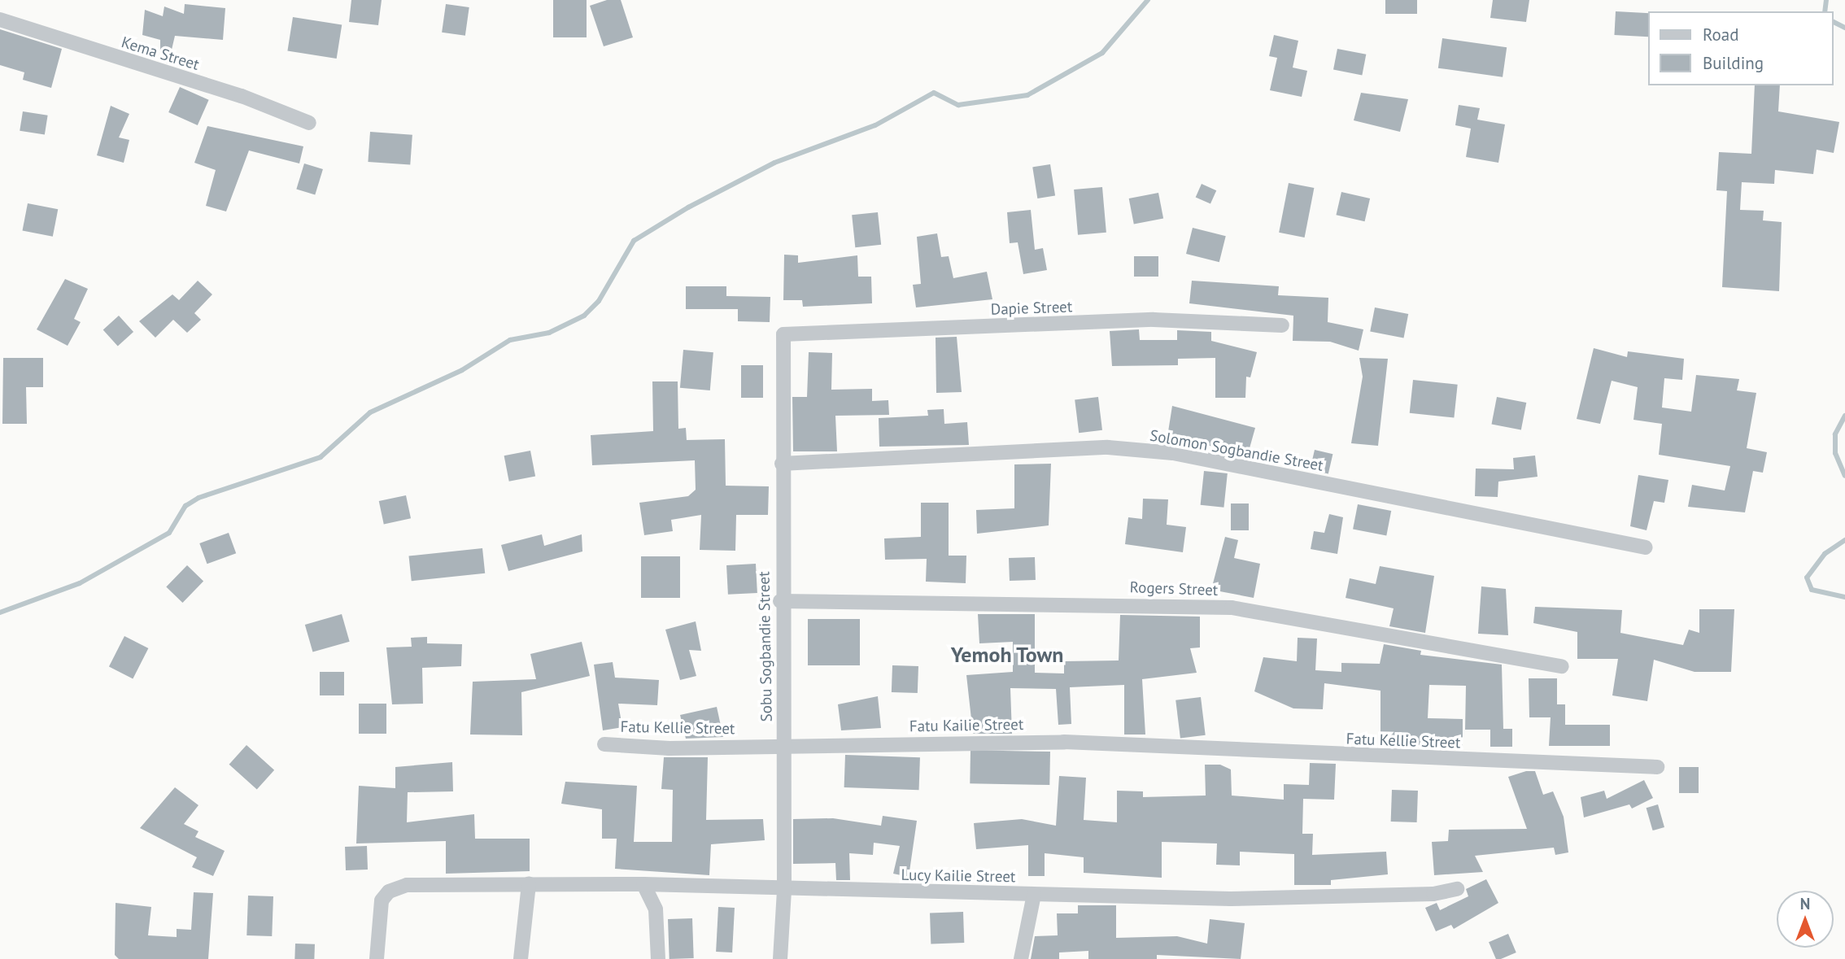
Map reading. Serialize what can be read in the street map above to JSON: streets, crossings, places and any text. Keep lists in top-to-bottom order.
{
  "streets": {
    "street": [
      "Kema Street",
      "Dapie Street",
      "Solomon Sogbandie Street",
      "Rogers Street",
      "Sobu Sogbandie Street",
      "Fatu Kailie Street",
      "Fatu Kellie Street",
      "Lucy Kailie Street"
    ]
  },
  "crossings": [
    ["Dapie Street", "Sobu Sogbandie Street"],
    ["Solomon Sogbandie Street", "Sobu Sogbandie Street"],
    ["Rogers Street", "Sobu Sogbandie Street"],
    ["Sobu Sogbandie Street", "Fatu Kailie Street"],
    ["Sobu Sogbandie Street", "Fatu Kellie Street"],
    ["Sobu Sogbandie Street", "Lucy Kailie Street"],
    ["Fatu Kailie Street", "Fatu Kellie Street"]
  ],
  "districts": ["Yemoh Town"],
  "legend": ["Road", "Building"],
  "north": "top"
}
